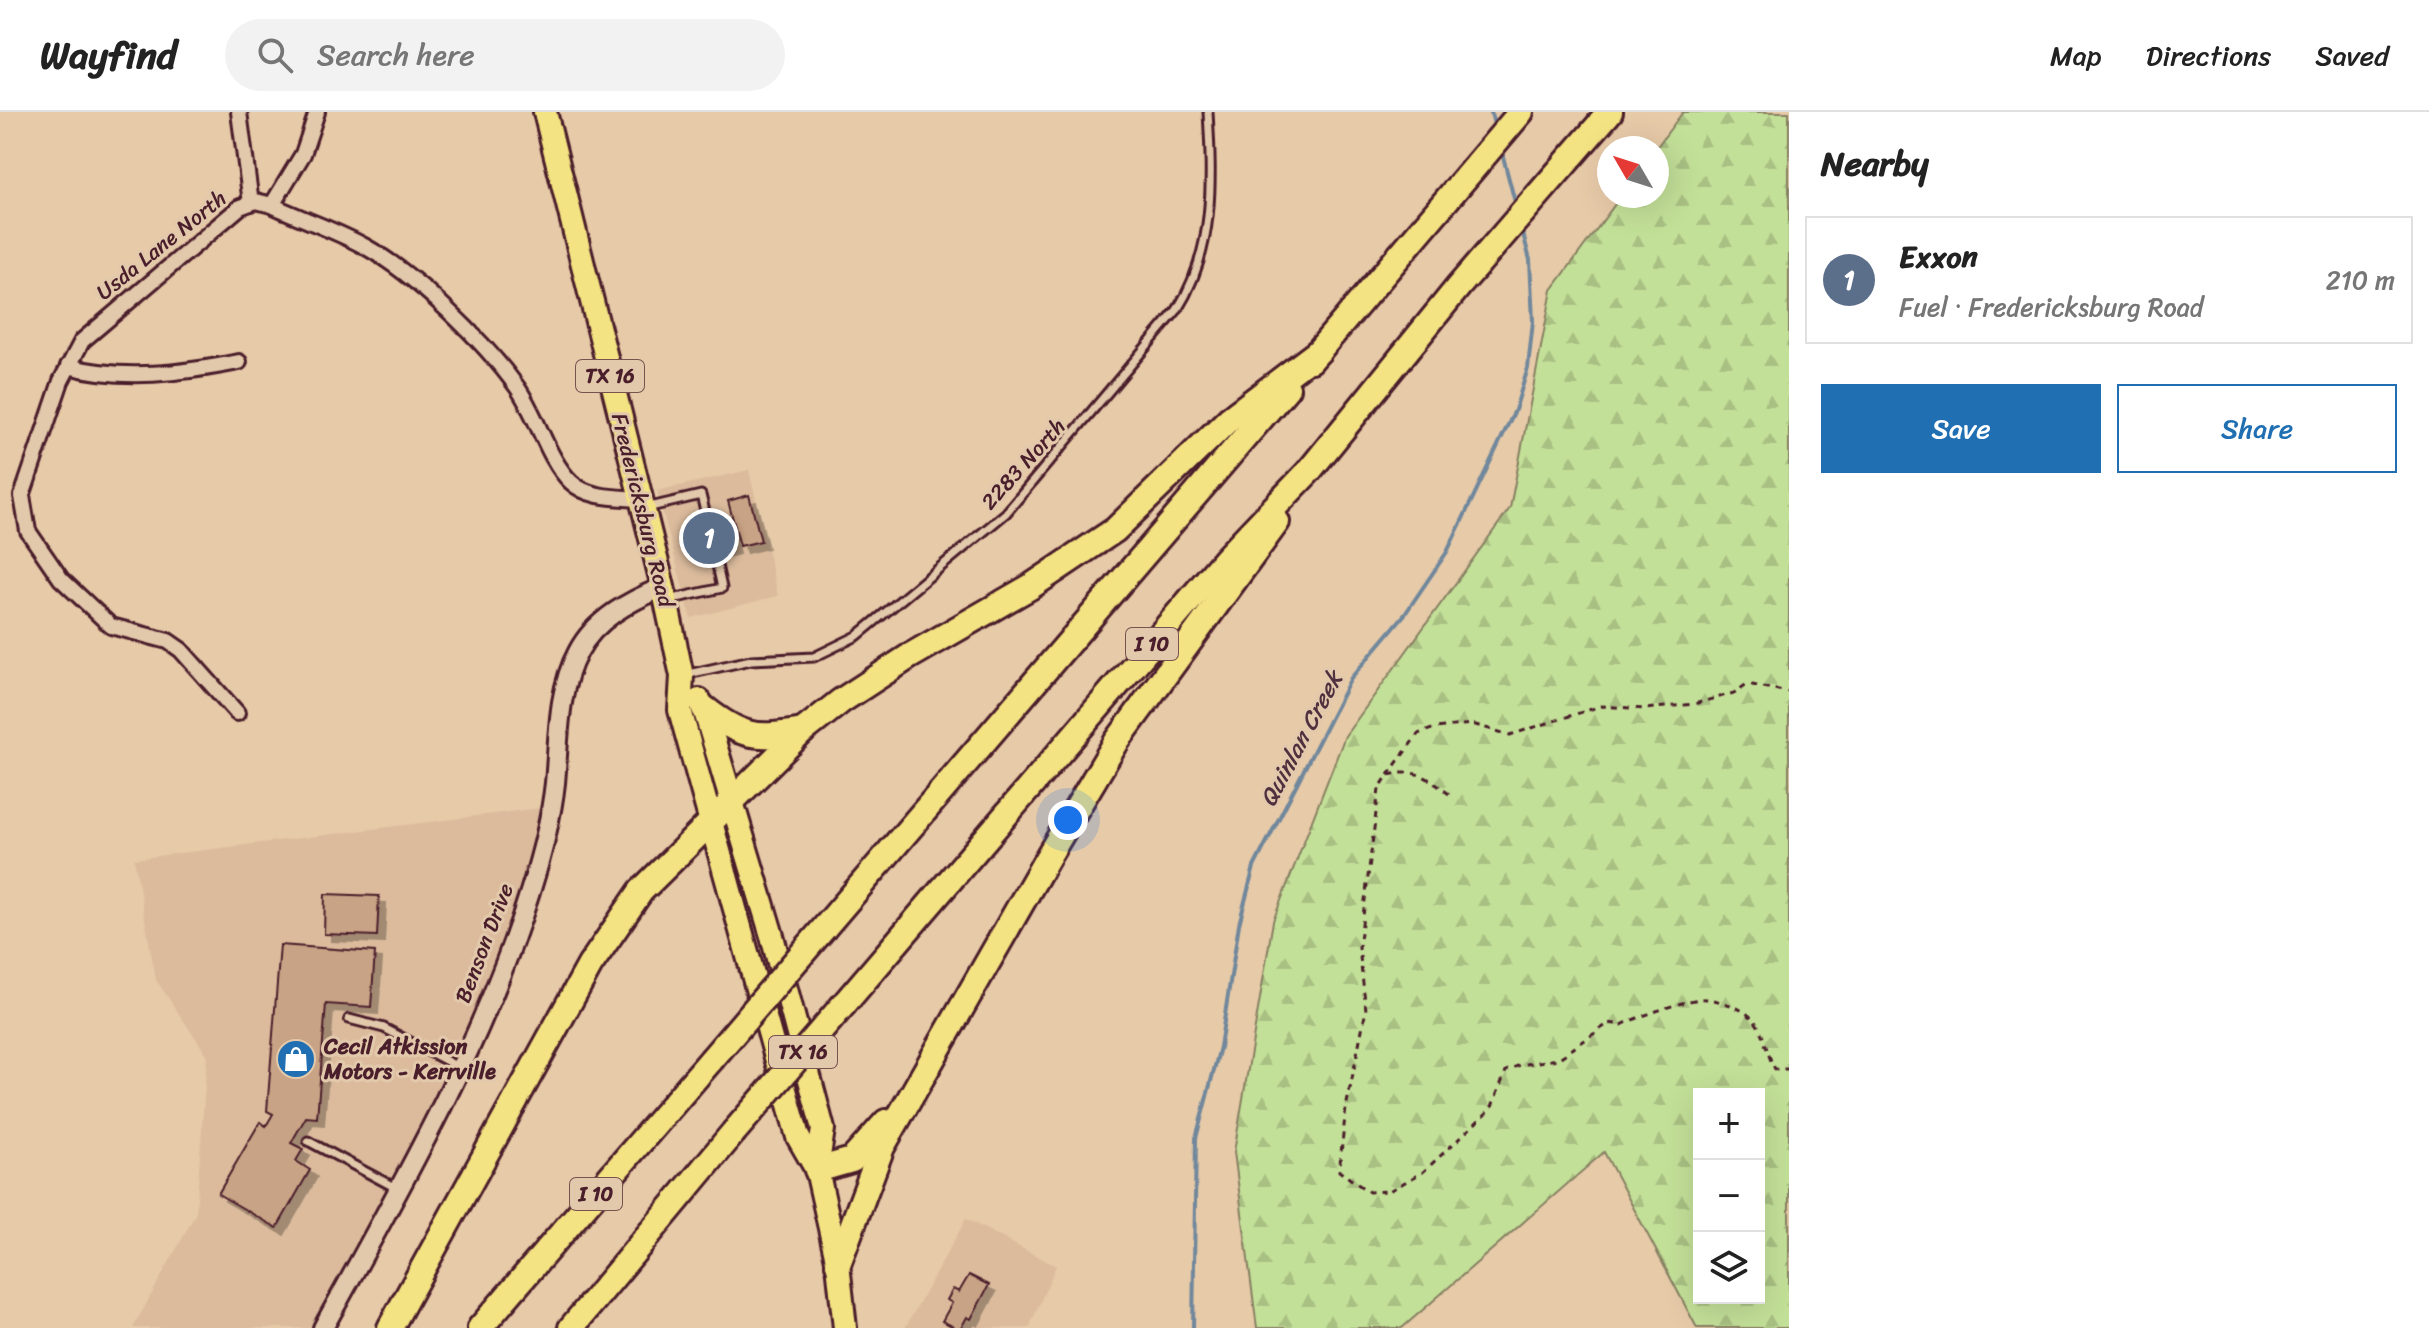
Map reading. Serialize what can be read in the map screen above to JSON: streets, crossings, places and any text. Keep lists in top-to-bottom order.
{
  "streets": {
    "highway": ["I 10"],
    "main road": ["TX 16", "Fredericksburg Road"],
    "street": ["Usda Lane North", "Benson Drive"],
    "lane": ["2283 North"]
  },
  "crossings": [
    ["Usda Lane North", "Fredericksburg Road"],
    ["2283 North", "Fredericksburg Road"],
    ["Fredericksburg Road", "Benson Drive"]
  ],
  "water": ["Quinlan Creek"],
  "places": {
    "shop": ["Cecil Atkission Motors - Kerrville"]
  },
  "north": "top left",
  "page": {
    "header": "Wayfind",
    "search": "Search here",
    "nav": ["Map", "Directions", "Saved"],
    "heading": "Nearby",
    "list": [
      {
        "mark": "1",
        "name": "Exxon",
        "note": "Fuel · Fredericksburg Road",
        "value": "210 m"
      }
    ],
    "buttons": ["Save", "Share"],
    "pins": "1",
    "map_buttons": ["+", "−"]
  }
}
